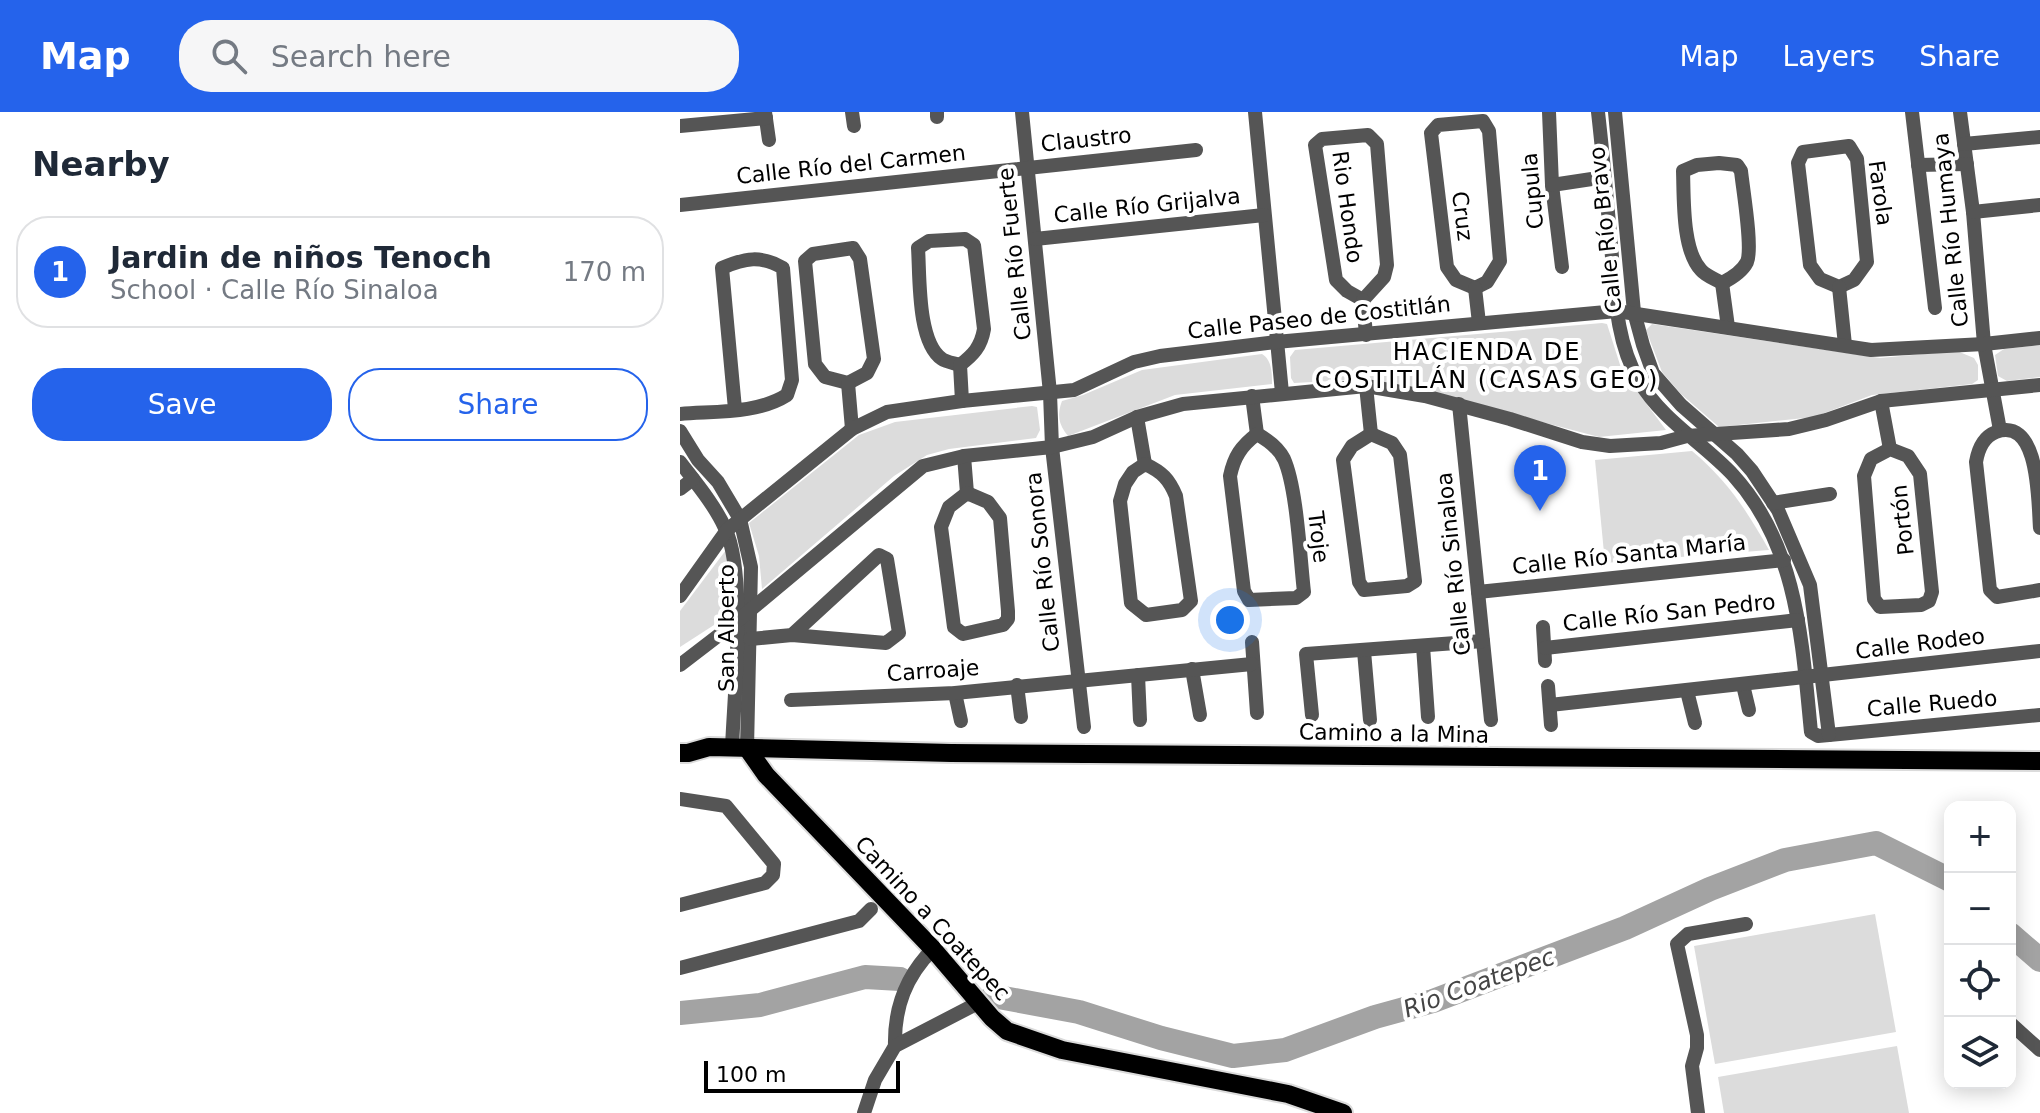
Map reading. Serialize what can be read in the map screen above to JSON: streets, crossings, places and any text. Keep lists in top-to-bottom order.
{
  "streets": {
    "main road": ["Camino a la Mina", "Camino a Coatepec"],
    "street": [
      "Claustro",
      "Calle Río del Carmen",
      "Cupula",
      "Farola",
      "Calle Río Grijalva",
      "Rio Hondo",
      "Cruz",
      "Calle Río Bravo",
      "Calle Río Humaya",
      "Calle Río Fuerte",
      "Calle Paseo de Costitlán",
      "Portón",
      "Troje",
      "Calle Río Santa María",
      "Calle Río Sonora",
      "Calle Río Sinaloa",
      "Calle Río San Pedro",
      "San Alberto",
      "Calle Rodeo",
      "Carroaje",
      "Calle Ruedo"
    ]
  },
  "crossings": [
    ["Claustro", "Calle Río del Carmen"],
    ["Claustro", "Calle Río Fuerte"],
    ["Calle Río del Carmen", "Calle Río Fuerte"],
    ["Calle Río Grijalva", "Calle Río Fuerte"],
    ["Calle Río Bravo", "Calle Paseo de Costitlán"],
    ["Calle Río Bravo", "Calle Río Santa María"],
    ["Calle Río Bravo", "Calle Río San Pedro"],
    ["Calle Río Bravo", "Calle Rodeo"],
    ["Calle Río Bravo", "Calle Ruedo"],
    ["Calle Río Humaya", "Calle Paseo de Costitlán"],
    ["Calle Río Fuerte", "Calle Paseo de Costitlán"],
    ["Calle Río Fuerte", "Calle Río Sonora"],
    ["Calle Paseo de Costitlán", "Calle Río Sonora"],
    ["Calle Paseo de Costitlán", "San Alberto"],
    ["Calle Río Santa María", "Calle Río Sinaloa"],
    ["Calle Río Sonora", "Carroaje"],
    ["San Alberto", "Camino a la Mina"],
    ["San Alberto", "Camino a Coatepec"],
    ["Camino a la Mina", "Camino a Coatepec"]
  ],
  "districts": ["HACIENDA DE COSTITLÁN (CASAS GEO)"],
  "water": ["Rio Coatepec"],
  "scale_bar": "100 m",
  "page": {
    "header": "Map",
    "search": "Search here",
    "nav": ["Map", "Layers", "Share"],
    "heading": "Nearby",
    "list": [
      {
        "mark": "1",
        "name": "Jardin de niños Tenoch",
        "note": "School · Calle Río Sinaloa",
        "value": "170 m"
      }
    ],
    "buttons": ["Save", "Share"],
    "pins": "1",
    "map_buttons": ["+", "−"],
    "scale": "100 m"
  }
}
